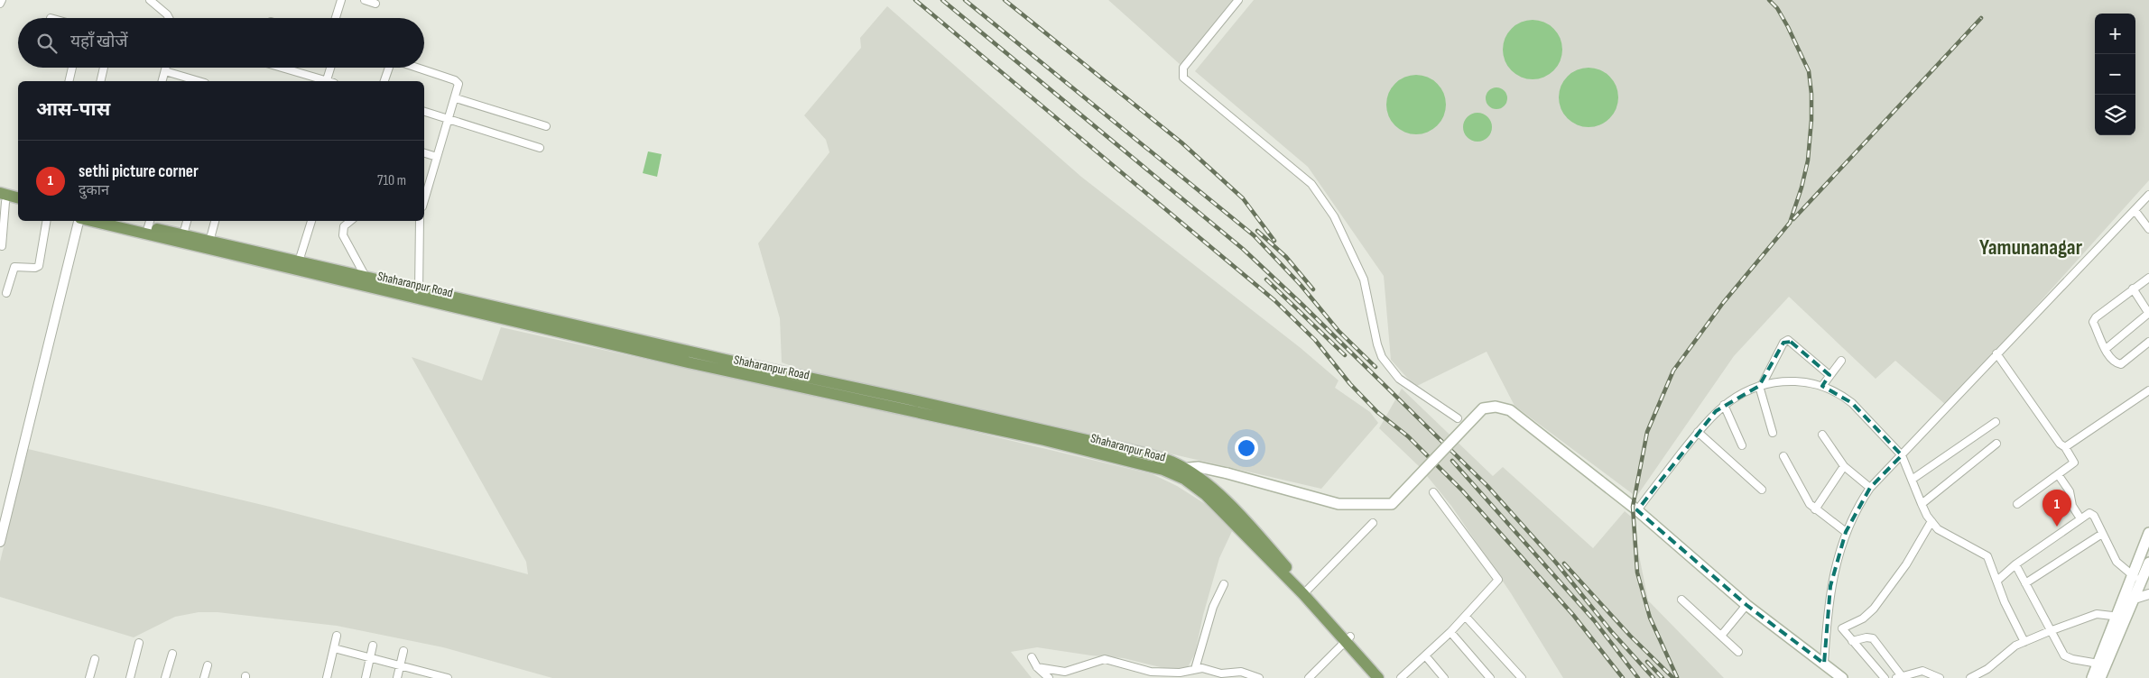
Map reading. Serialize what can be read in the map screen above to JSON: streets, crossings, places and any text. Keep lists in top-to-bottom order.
{
  "streets": {
    "main road": ["Shaharanpur Road"]
  },
  "districts": ["Yamunanagar"],
  "page": {
    "map_buttons": ["+", "−"],
    "search": "यहाँ खोजें",
    "heading": "आस-पास",
    "list": [
      {
        "mark": "1",
        "name": "sethi picture corner",
        "note": "दुकान",
        "value": "710 m"
      }
    ],
    "pins": "1"
  }
}
